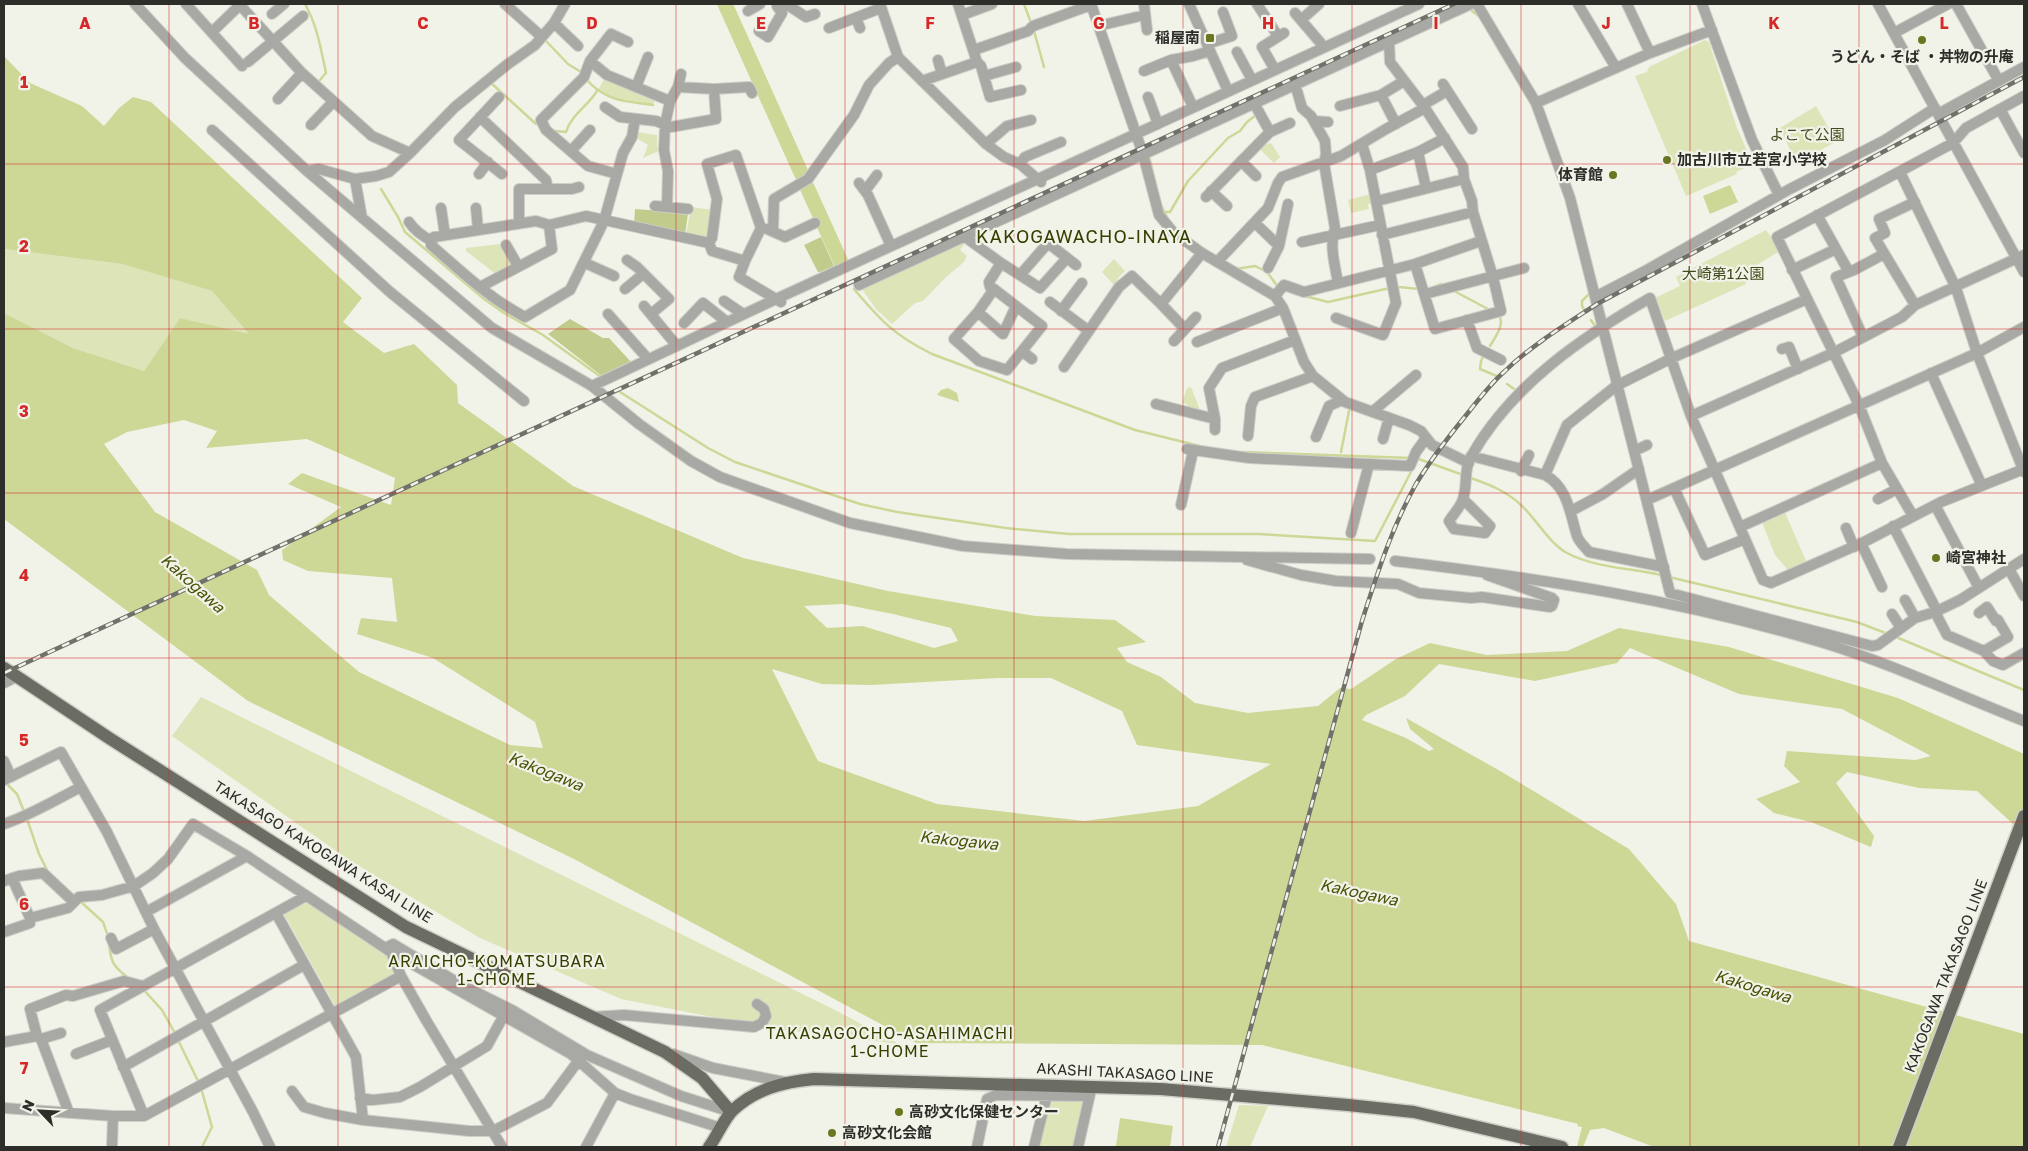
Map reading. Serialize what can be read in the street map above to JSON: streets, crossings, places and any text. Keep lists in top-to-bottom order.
{
  "streets": {
    "main road": ["TAKASAGO KAKOGAWA KASAI LINE", "KAKOGAWA TAKASAGO LINE", "AKASHI TAKASAGO LINE"]
  },
  "crossings": [
    ["TAKASAGO KAKOGAWA KASAI LINE", "AKASHI TAKASAGO LINE"]
  ],
  "districts": ["KAKOGAWACHO-INAYA", "ARAICHO-KOMATSUBARA 1-CHOME", "TAKASAGOCHO-ASAHIMACHI 1-CHOME"],
  "water": ["Kakogawa"],
  "parks": ["よこて公園", "大崎第1公園"],
  "places": {
    "transit": ["稲屋南"],
    "other": [
      "うどん・そば ・丼物の升庵",
      "加古川市立若宮小学校",
      "体育館",
      "崎宮神社",
      "高砂文化保健センター",
      "高砂文化会館"
    ]
  },
  "north": "top left",
  "grid": {
    "columns": [
      "A",
      "B",
      "C",
      "D",
      "E",
      "F",
      "G",
      "H",
      "I",
      "J",
      "K",
      "L"
    ],
    "rows": [
      "1",
      "2",
      "3",
      "4",
      "5",
      "6",
      "7"
    ]
  }
}
